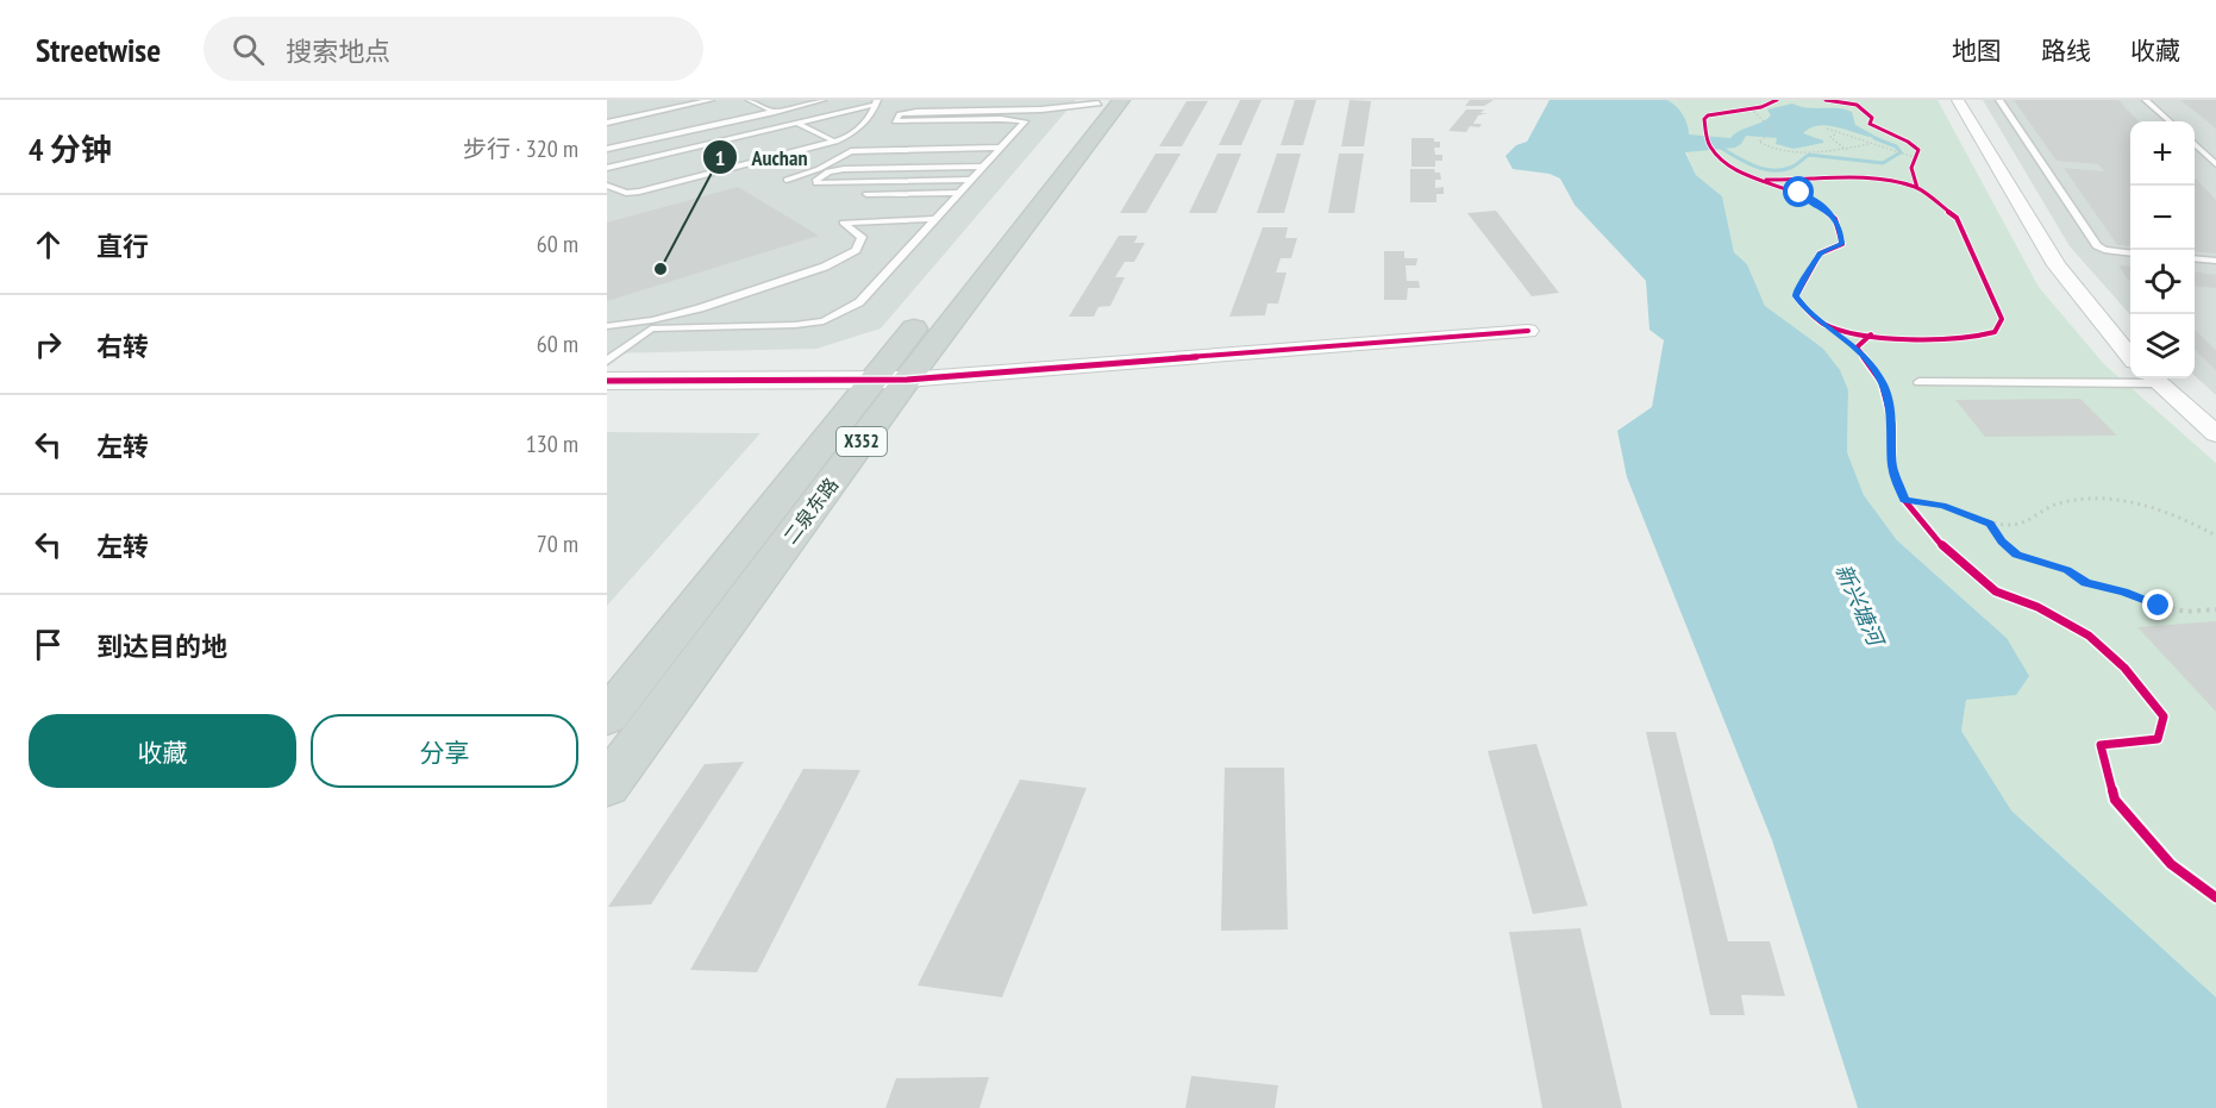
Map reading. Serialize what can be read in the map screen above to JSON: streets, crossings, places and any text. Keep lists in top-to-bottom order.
{
  "streets": {
    "main road": ["X352", "二泉东路"]
  },
  "water": ["新兴塘河"],
  "places": ["Auchan"],
  "page": {
    "header": "Streetwise",
    "search": "搜索地点",
    "nav": ["地图", "路线", "收藏"],
    "heading": ["4 分钟", "步行 · 320 m"],
    "map_buttons": ["+", "−"],
    "list": [
      ["直行", "60 m"],
      ["右转", "60 m"],
      ["左转", "130 m"],
      ["左转", "70 m"],
      "到达目的地"
    ],
    "buttons": ["收藏", "分享"]
  }
}
